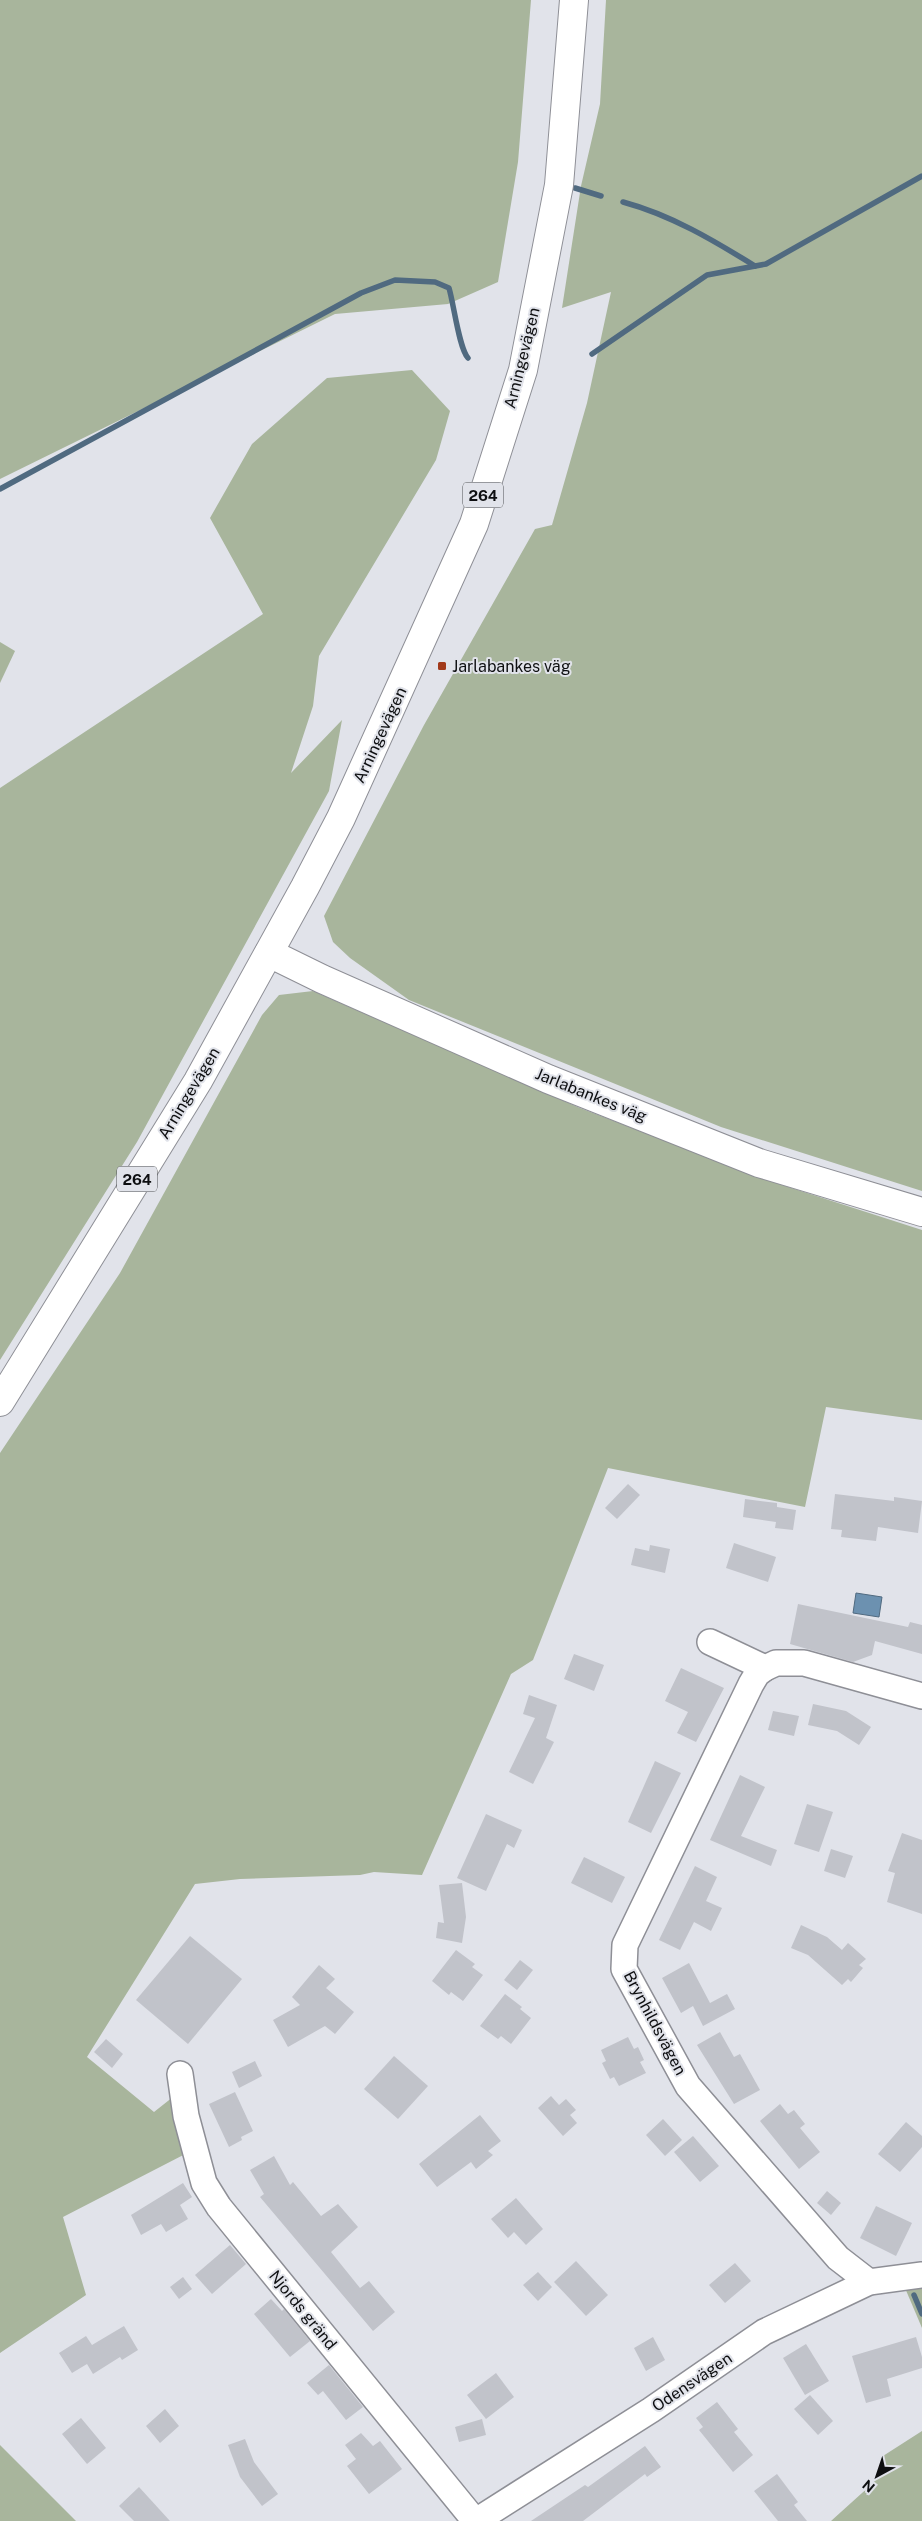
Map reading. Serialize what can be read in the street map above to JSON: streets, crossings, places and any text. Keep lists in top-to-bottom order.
{
  "streets": {
    "main road": ["Arningevägen", "264", "Jarlabankes väg"],
    "street": ["Brynhildsvägen", "Njords gränd", "Odensvägen"]
  },
  "crossings": [
    ["Arningevägen", "Jarlabankes väg"],
    ["Brynhildsvägen", "Odensvägen"],
    ["Njords gränd", "Odensvägen"]
  ],
  "places": {
    "transit": ["Jarlabankes väg"]
  },
  "north": "bottom left"
}
